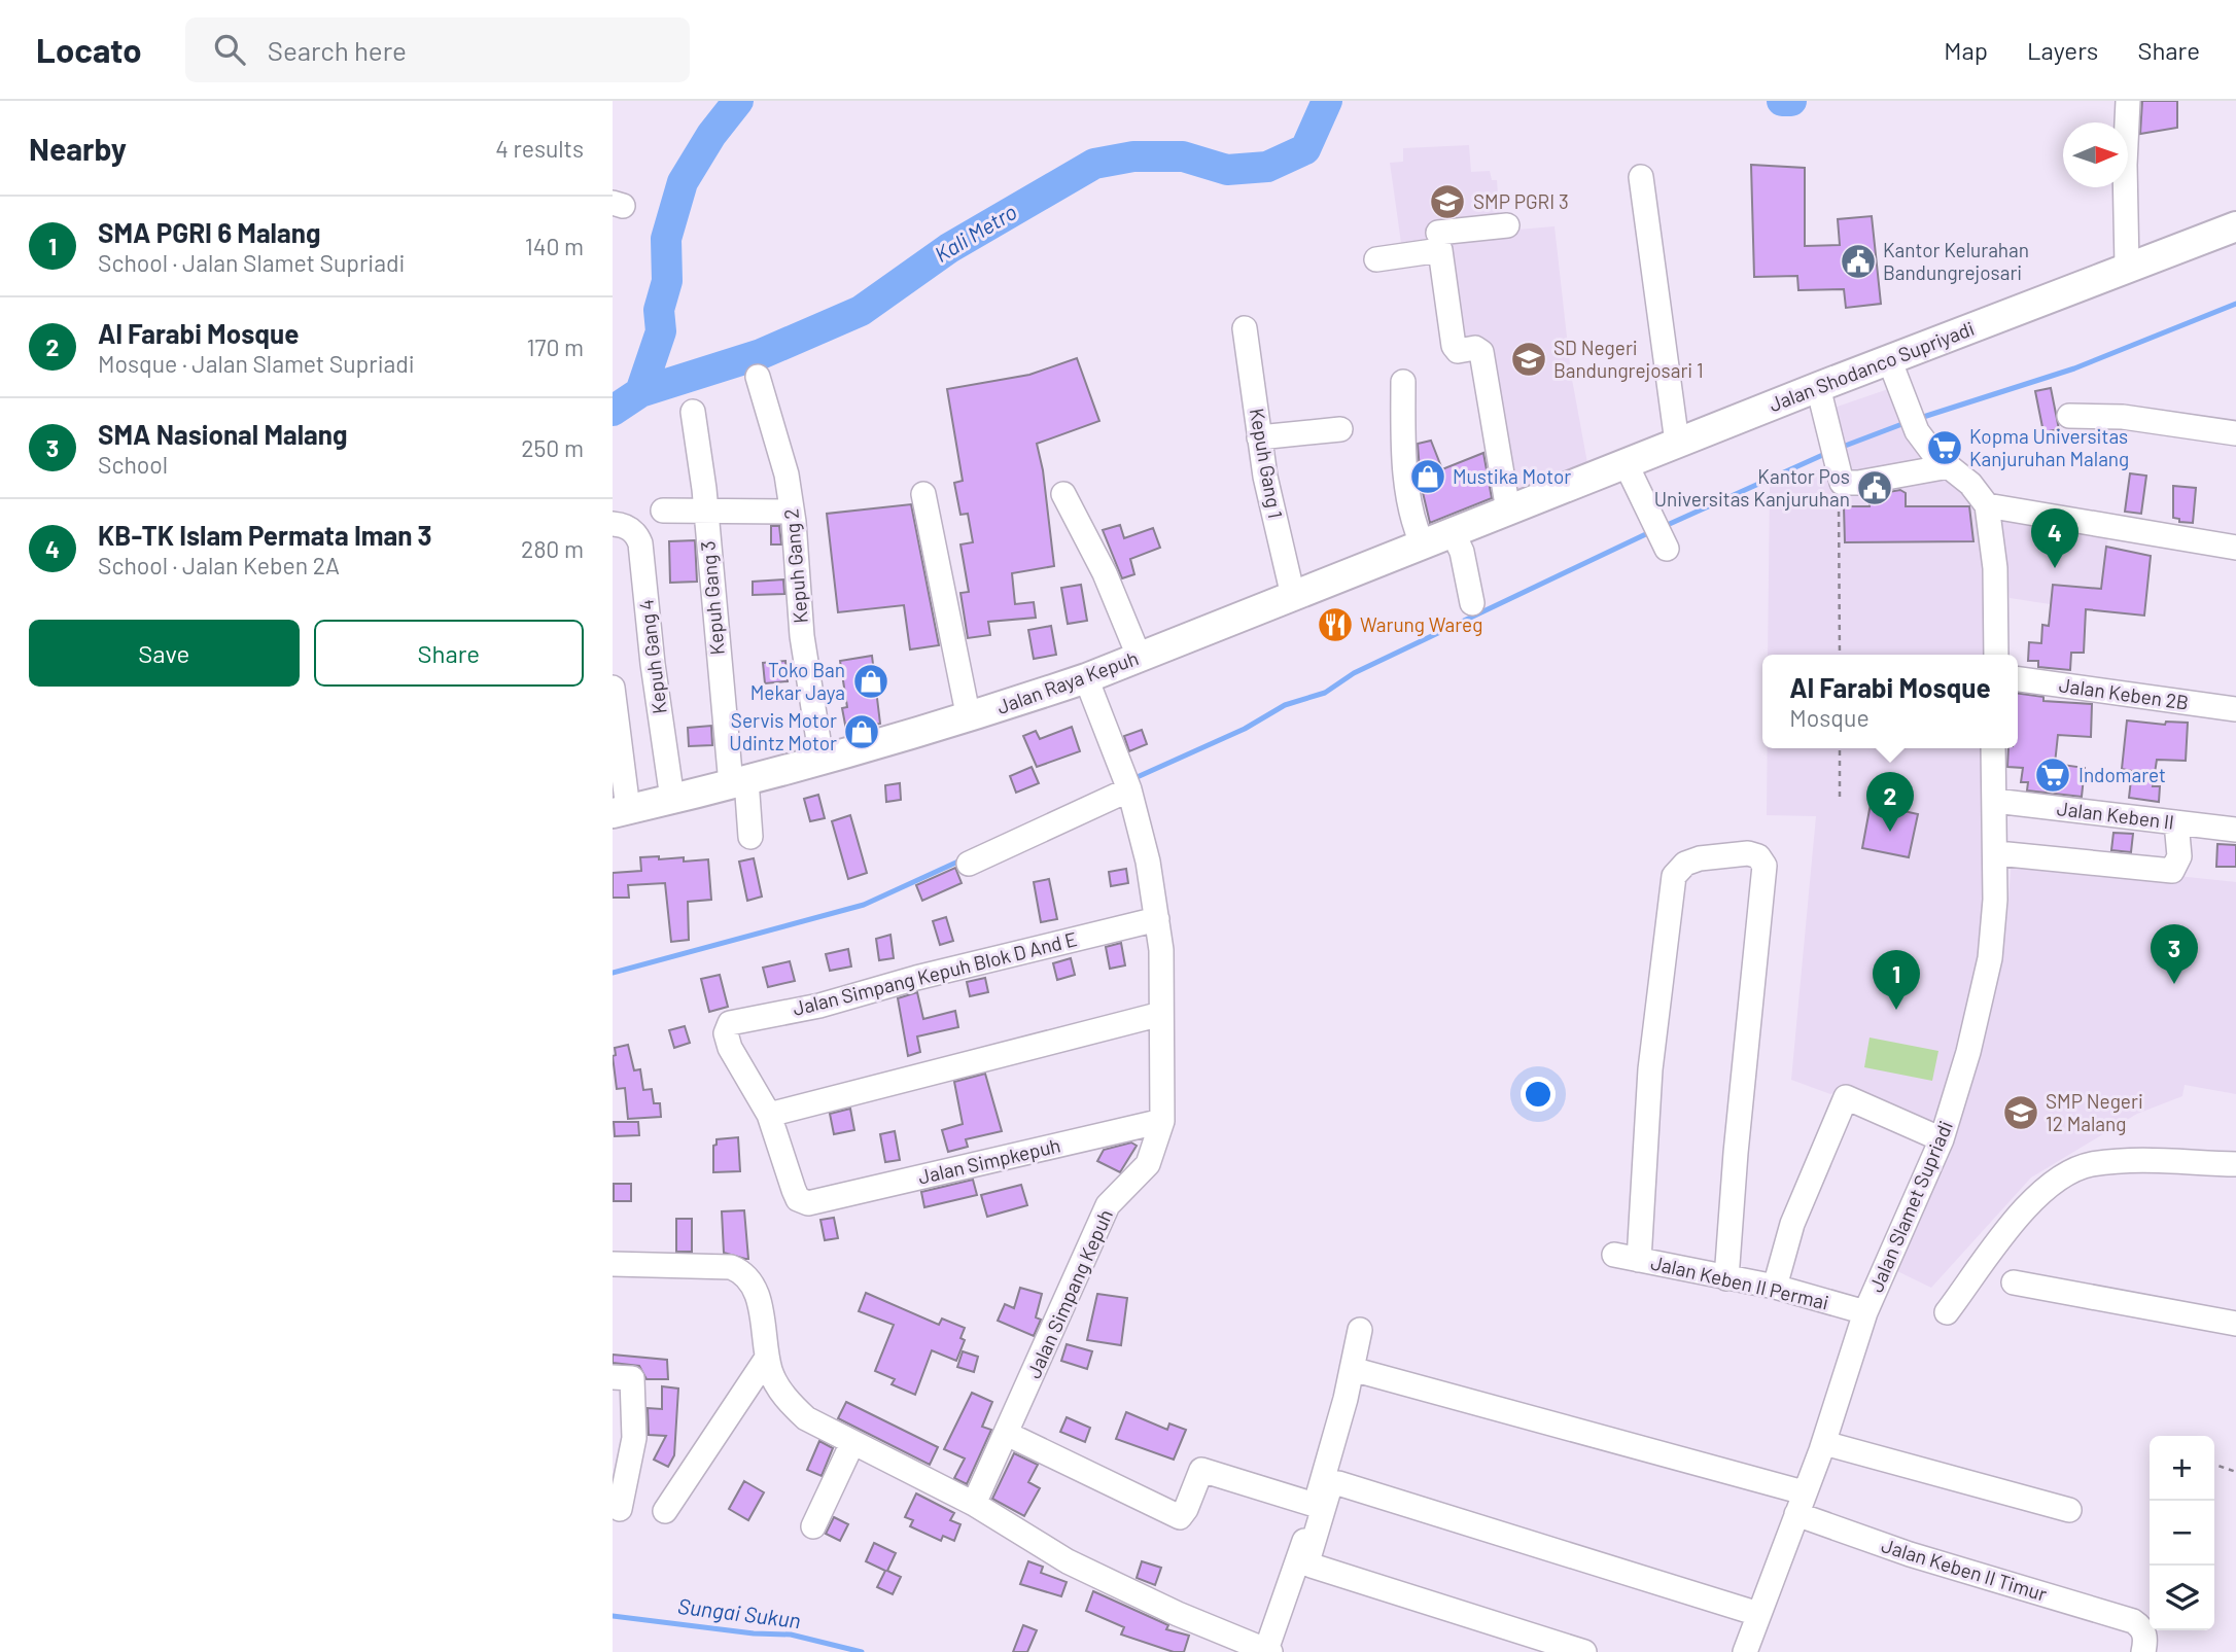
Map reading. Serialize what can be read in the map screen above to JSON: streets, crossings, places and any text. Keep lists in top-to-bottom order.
{
  "streets": {
    "main road": ["Jalan Shodanco Supriyadi", "Jalan Raya Kepuh"],
    "street": [
      "Kepuh Gang 1",
      "Kepuh Gang 2",
      "Kepuh Gang 3",
      "Kepuh Gang 4",
      "Jalan Keben 2B",
      "Jalan Keben II",
      "Jalan Simpang Kepuh Blok D And E",
      "Jalan Simpkepuh",
      "Jalan Slamet Supriadi",
      "Jalan Keben II Permai",
      "Jalan Simpang Kepuh",
      "Jalan Keben II Timur"
    ]
  },
  "crossings": [
    ["Jalan Shodanco Supriyadi", "Jalan Raya Kepuh"],
    ["Kepuh Gang 1", "Jalan Raya Kepuh"],
    ["Kepuh Gang 2", "Jalan Raya Kepuh"],
    ["Kepuh Gang 3", "Jalan Raya Kepuh"],
    ["Kepuh Gang 4", "Jalan Raya Kepuh"],
    ["Jalan Raya Kepuh", "Jalan Simpang Kepuh"],
    ["Jalan Keben II", "Jalan Slamet Supriadi"],
    ["Jalan Simpang Kepuh Blok D And E", "Jalan Simpkepuh"],
    ["Jalan Simpang Kepuh Blok D And E", "Jalan Simpang Kepuh"],
    ["Jalan Simpkepuh", "Jalan Simpang Kepuh"],
    ["Jalan Slamet Supriadi", "Jalan Keben II Permai"],
    ["Jalan Slamet Supriadi", "Jalan Keben II Timur"]
  ],
  "water": ["Kali Metro", "Sungai Sukun"],
  "places": {
    "school or university": ["SMP PGRI 3", "SD Negeri Bandungrejosari 1", "SMP Negeri 12 Malang"],
    "public building": ["Kantor Kelurahan Bandungrejosari", "Kantor Pos Universitas Kanjuruhan"],
    "supermarket": ["Kopma Universitas Kanjuruhan Malang", "Indomaret"],
    "shop": ["Mustika Motor", "Toko Ban Mekar Jaya", "Servis Motor Udintz Motor"],
    "restaurant": ["Warung Wareg"]
  },
  "north": "right",
  "page": {
    "header": "Locato",
    "search": "Search here",
    "nav": ["Map", "Layers", "Share"],
    "heading": ["Nearby", "4 results"],
    "list": [
      {
        "mark": "1",
        "name": "SMA PGRI 6 Malang",
        "note": "School · Jalan Slamet Supriadi",
        "value": "140 m"
      },
      {
        "mark": "2",
        "name": "Al Farabi Mosque",
        "note": "Mosque · Jalan Slamet Supriadi",
        "value": "170 m"
      },
      {
        "mark": "3",
        "name": "SMA Nasional Malang",
        "note": "School",
        "value": "250 m"
      },
      {
        "mark": "4",
        "name": "KB-TK Islam Permata Iman 3",
        "note": "School · Jalan Keben 2A",
        "value": "280 m"
      }
    ],
    "pins": [
      "4",
      "2",
      "3",
      "1"
    ],
    "buttons": ["Save", "Share"],
    "popup": ["Al Farabi Mosque", "Mosque"],
    "map_buttons": ["+", "−"]
  }
}
